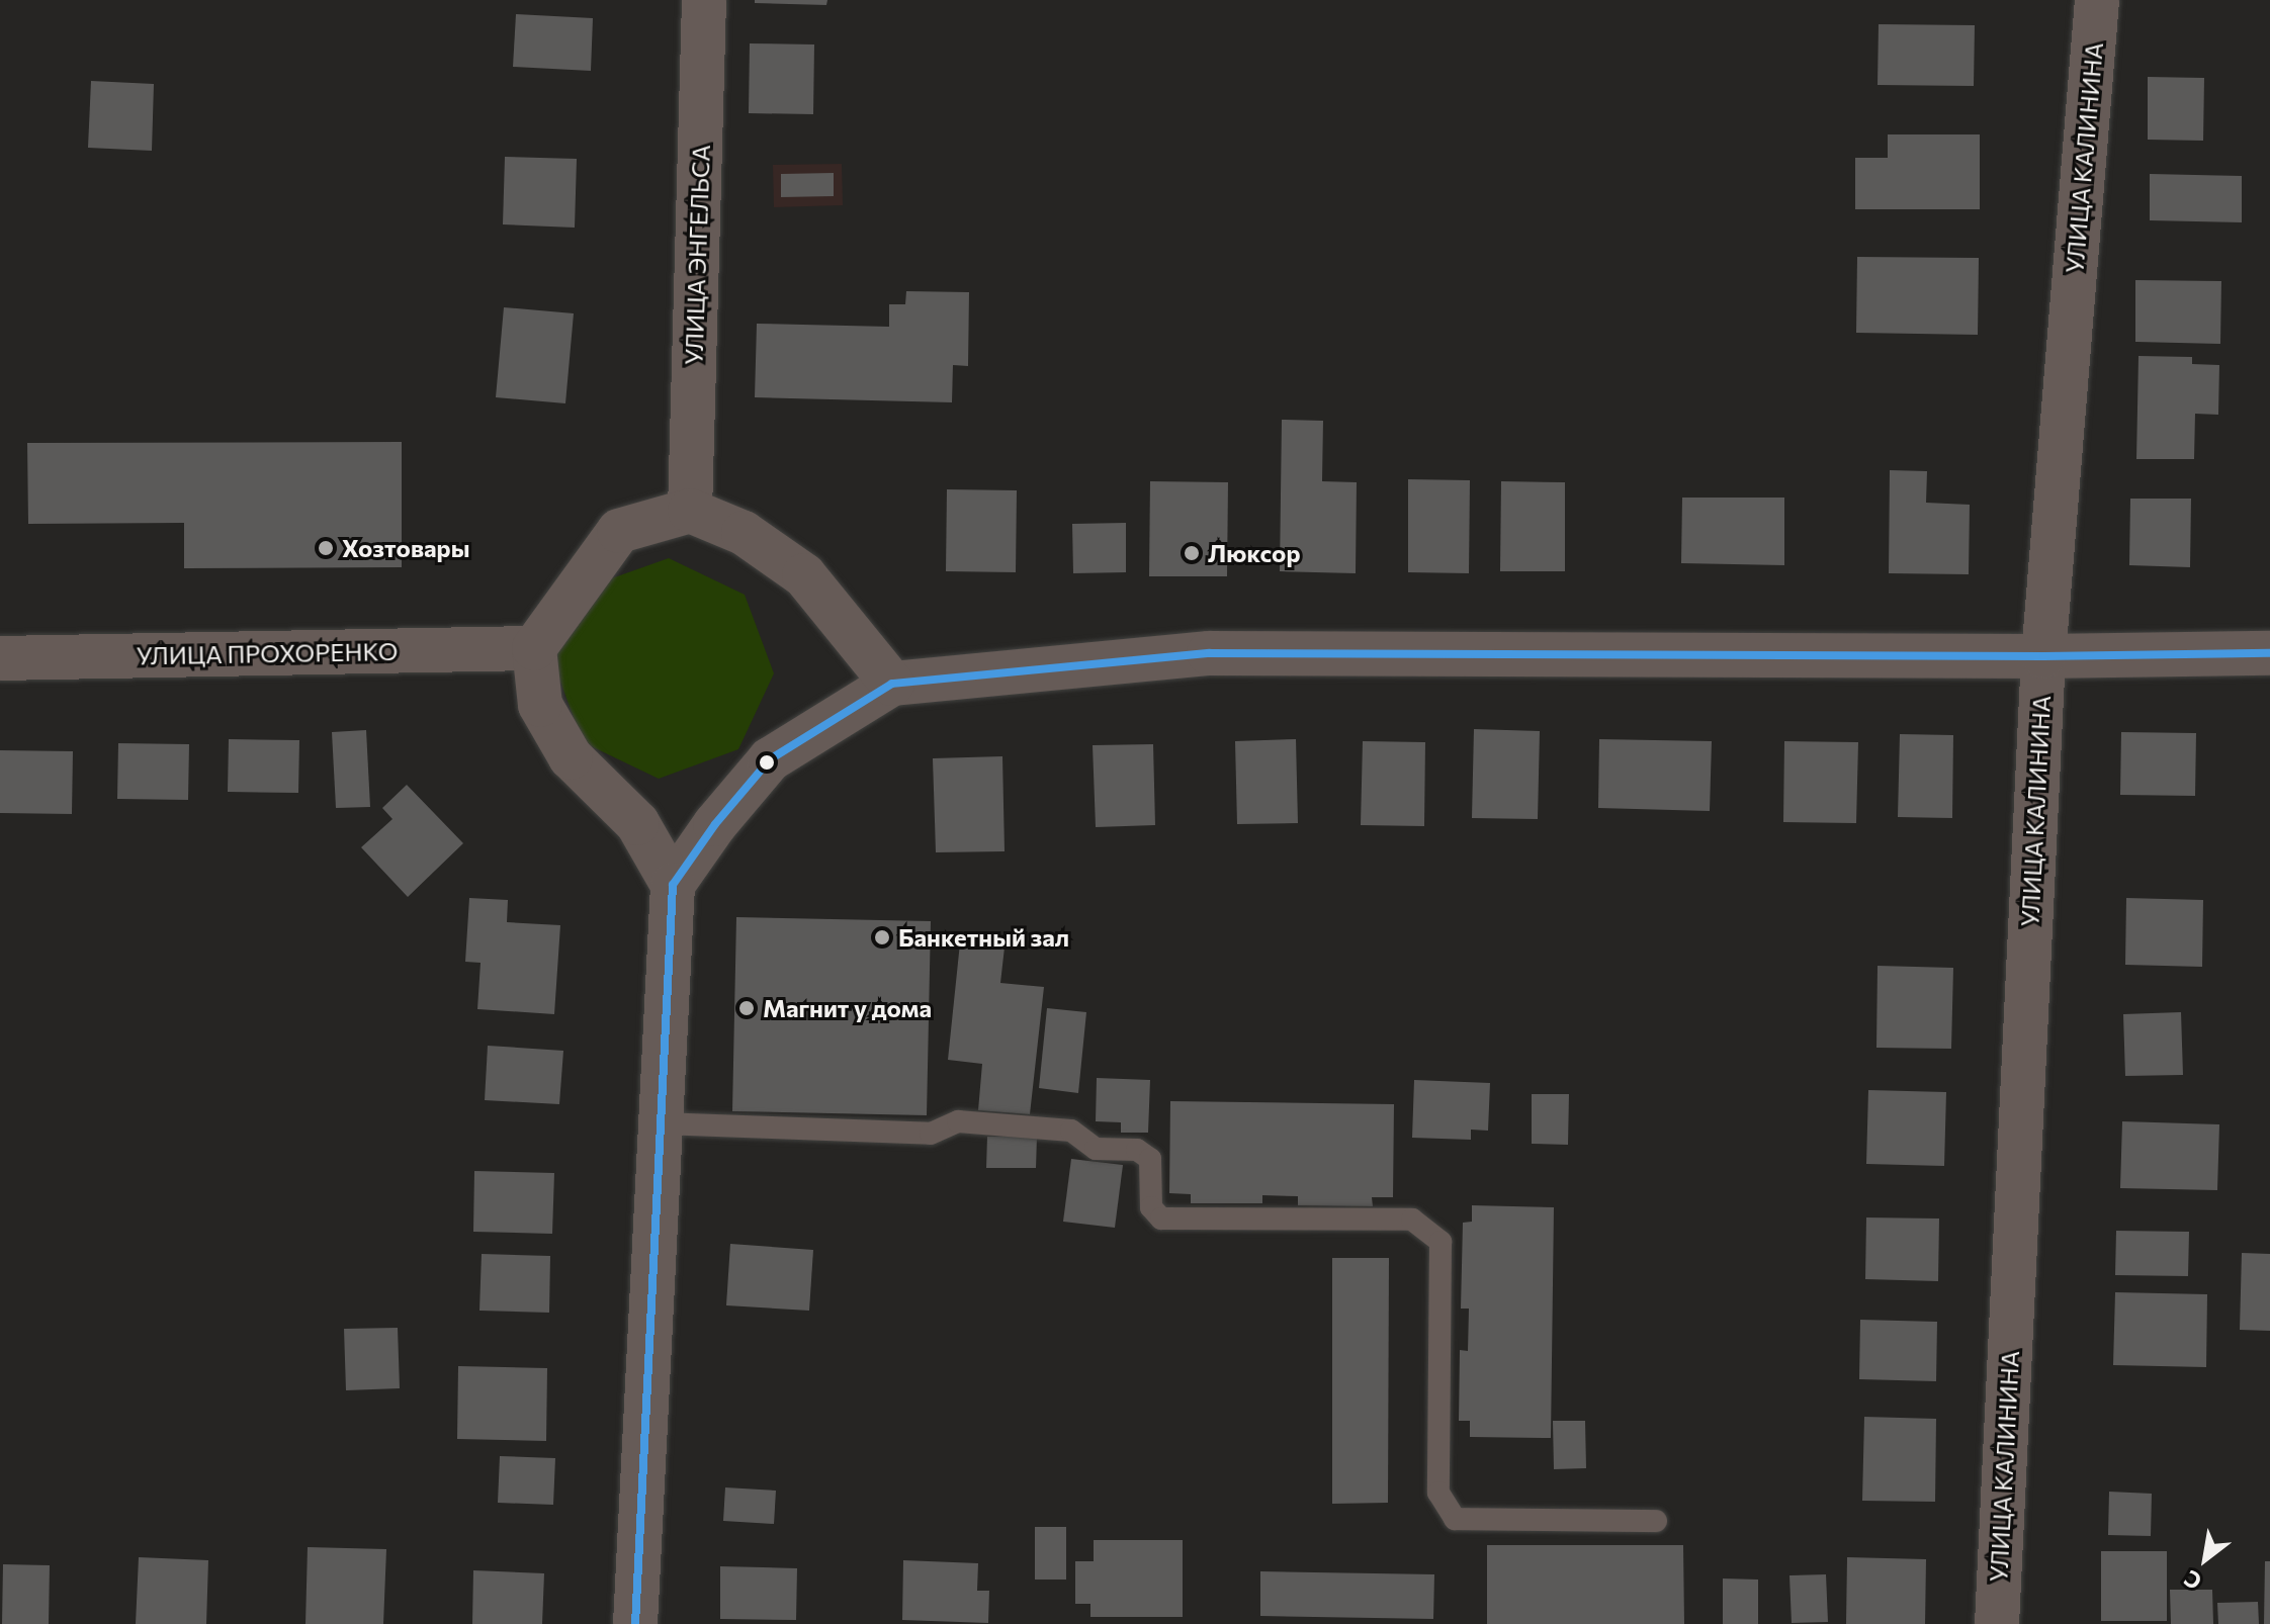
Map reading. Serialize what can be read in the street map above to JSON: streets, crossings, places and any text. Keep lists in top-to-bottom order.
{
  "streets": {
    "street": ["УЛИЦА КАЛИНИНА", "УЛИЦА ЭНГЕЛЬСА", "УЛИЦА ПРОХОРЕНКО"]
  },
  "places": [
    "Хозтовары",
    "Люксор",
    "Банкетный зал",
    "Магнит у дома"
  ],
  "north": "bottom left"
}
